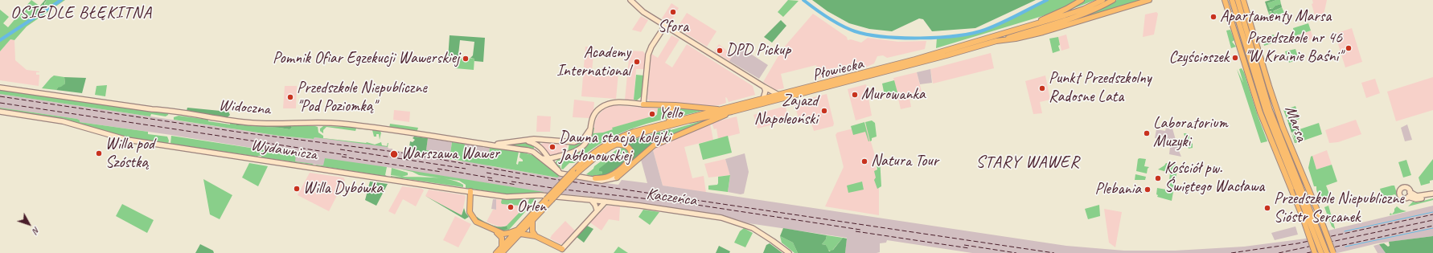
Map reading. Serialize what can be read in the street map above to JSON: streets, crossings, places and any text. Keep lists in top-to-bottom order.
{
  "streets": {
    "main road": [
      "Płowiecka",
      "Widoczna",
      "Marsa",
      "Wydawnicza",
      "Kaczeńca"
    ]
  },
  "crossings": [
    ["Wydawnicza", "Kaczeńca"]
  ],
  "districts": ["OSIEDLE BŁĘKITNA", "STARY WAWER"],
  "places": [
    "Sfora",
    "Apartamenty Marsa",
    "Przedszkole nr 46 \"W Krainie Baśni\"",
    "DPD Pickup",
    "Czyścioszek",
    "Pomnik Ofiar Egzekucji Wawerskiej",
    "Academy International",
    "Punkt Przedszkolny Radosne Lata",
    "Murowanka",
    "Przedszkole Niepubliczne \"Pod Poziomką\"",
    "Zajazd Napoleoński",
    "Yello",
    "Laboratorium Muzyki",
    "Dawna stacja kolejki Jabłonowskiej",
    "Willa pod Szóstką",
    "Warszawa Wawer",
    "Natura Tour",
    "Kościół pw. Świętego Wacława",
    "Willa Dybówka",
    "Plebania",
    "Orlen",
    "Przedszkole Niepubliczne Sióstr Sercanek"
  ],
  "north": "bottom right"
}
